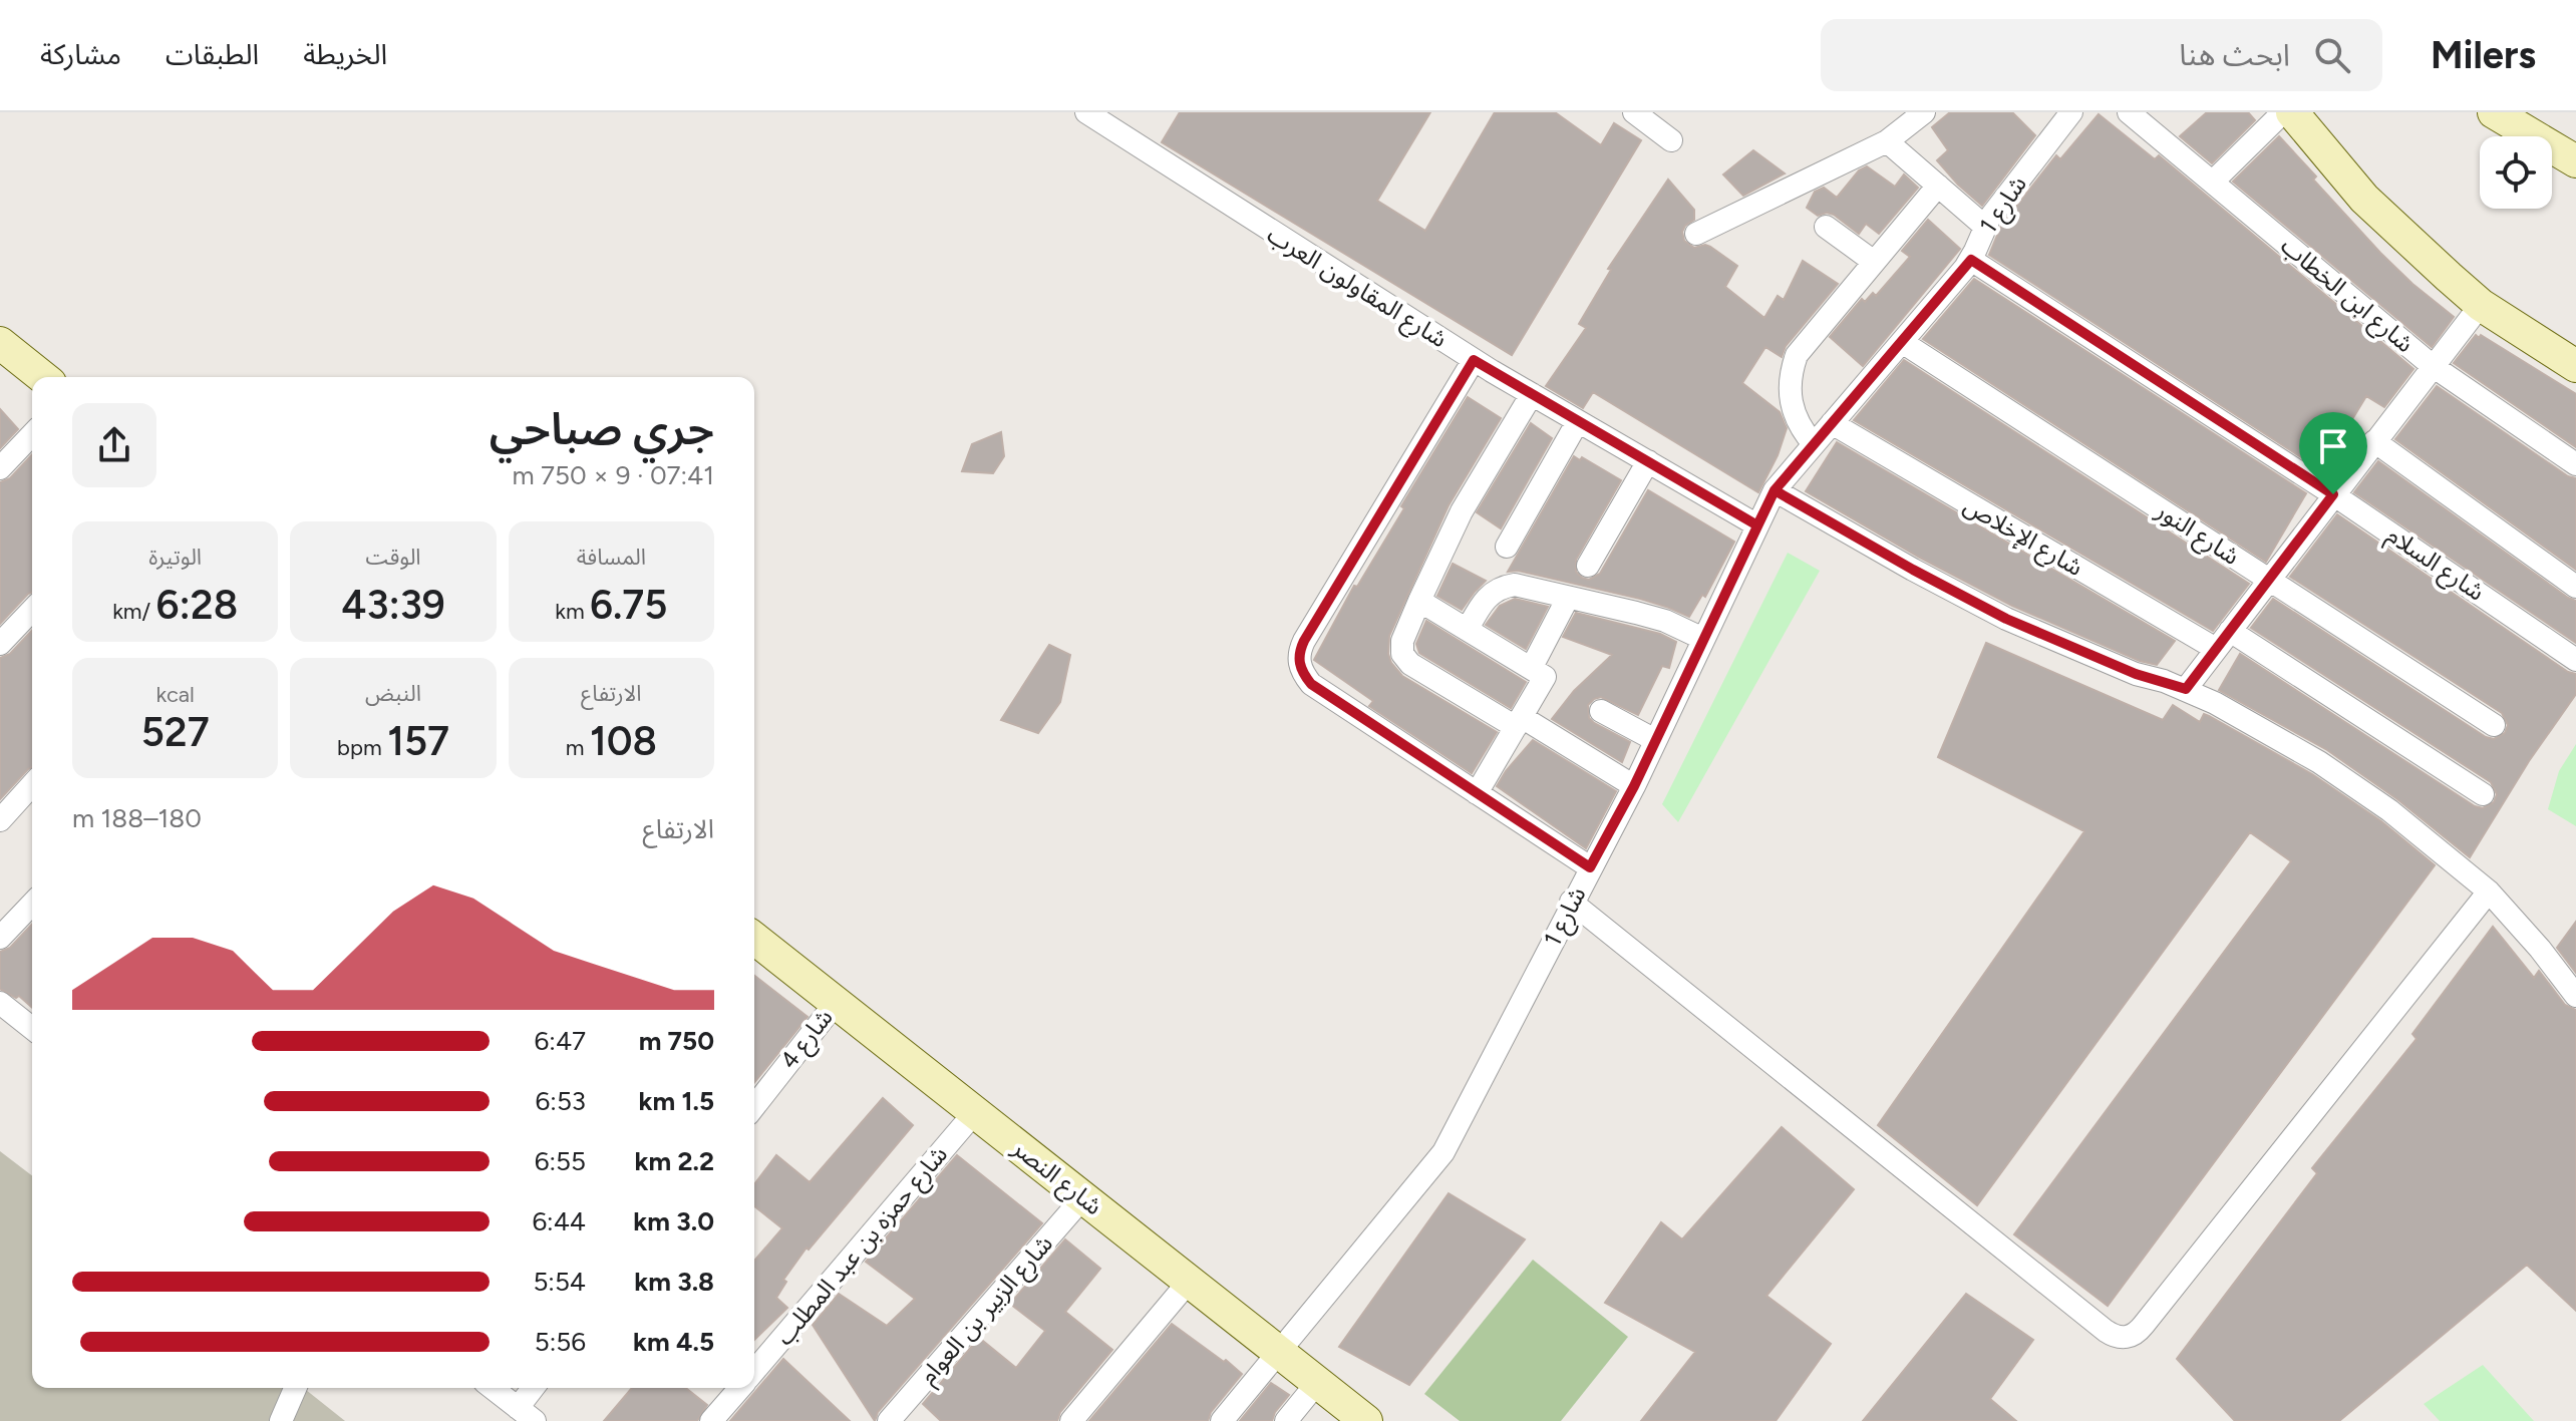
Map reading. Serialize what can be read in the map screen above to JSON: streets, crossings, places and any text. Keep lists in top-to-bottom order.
{
  "streets": {
    "street": [
      "شارع 1",
      "شارع المقاولون العرب",
      "شارع ابن الخطاب",
      "شارع النور",
      "شارع الإخلاص",
      "شارع السلام",
      "شارع 4",
      "شارع النصر",
      "شارع حمزه بن عبد المطلب",
      "شارع الزبير بن العوام"
    ]
  },
  "crossings": [
    ["شارع 1", "شارع المقاولون العرب"],
    ["شارع 1", "شارع النور"],
    ["شارع 1", "شارع الإخلاص"],
    ["شارع 1", "شارع السلام"],
    ["شارع 1", "شارع النصر"],
    ["شارع 4", "شارع النصر"],
    ["شارع النصر", "شارع حمزه بن عبد المطلب"],
    ["شارع النصر", "شارع الزبير بن العوام"]
  ],
  "page": {
    "header": "Milers",
    "search": "ابحث هنا",
    "nav": ["الخريطة", "الطبقات", "مشاركة"],
    "heading": ["جري صباحي", "07:41 · 9 × 750 m"],
    "stats": [
      ["المسافة", "6.75 km"],
      ["الوقت", "43:39"],
      ["الوتيرة", "6:28 /km"],
      ["الارتفاع", "108 m"],
      ["النبض", "157 bpm"],
      ["kcal", "527"]
    ],
    "chart": ["الارتفاع", "180–188 m"],
    "list": [
      {
        "name": "750 m",
        "note": "6:47"
      },
      {
        "name": "1.5 km",
        "note": "6:53"
      },
      {
        "name": "2.2 km",
        "note": "6:55"
      },
      {
        "name": "3.0 km",
        "note": "6:44"
      },
      {
        "name": "3.8 km",
        "note": "5:54"
      },
      {
        "name": "4.5 km",
        "note": "5:56"
      }
    ]
  }
}
